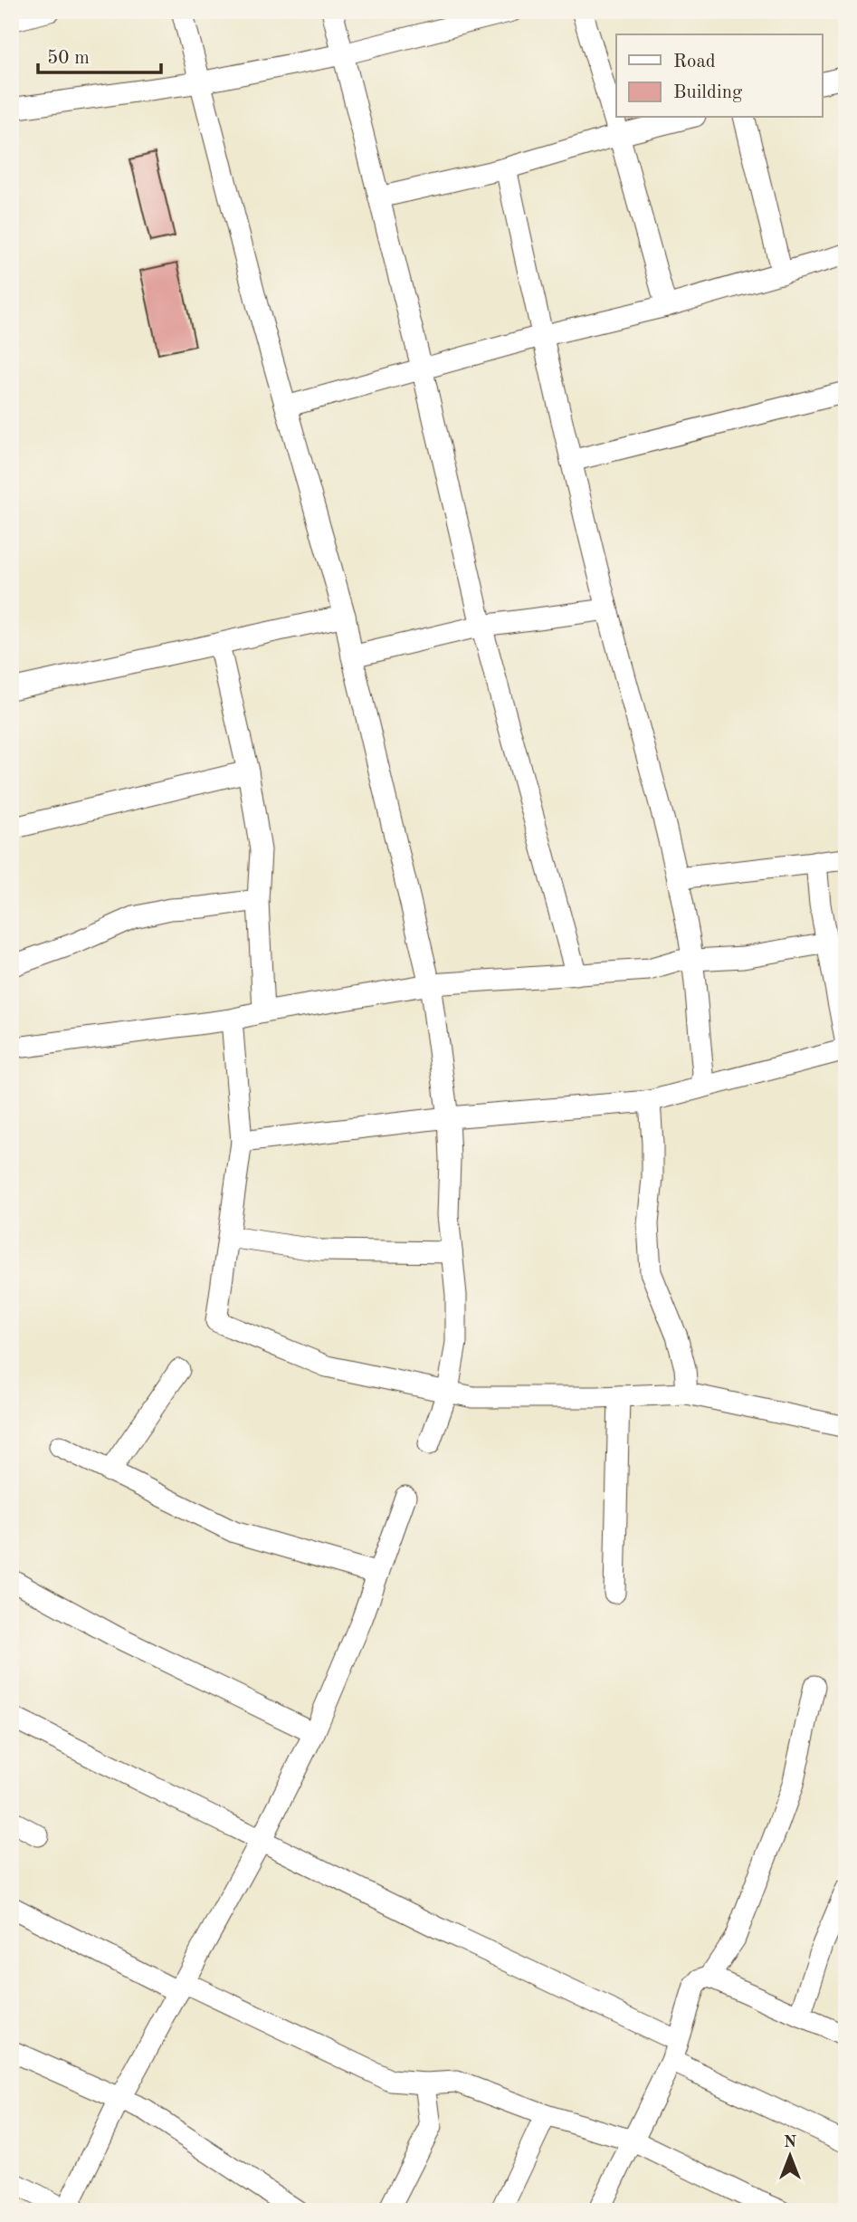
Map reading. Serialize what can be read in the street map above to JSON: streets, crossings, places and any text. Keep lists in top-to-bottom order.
{
  "legend": ["Road", "Building"],
  "scale_bar": "50 m",
  "north": "top"
}
